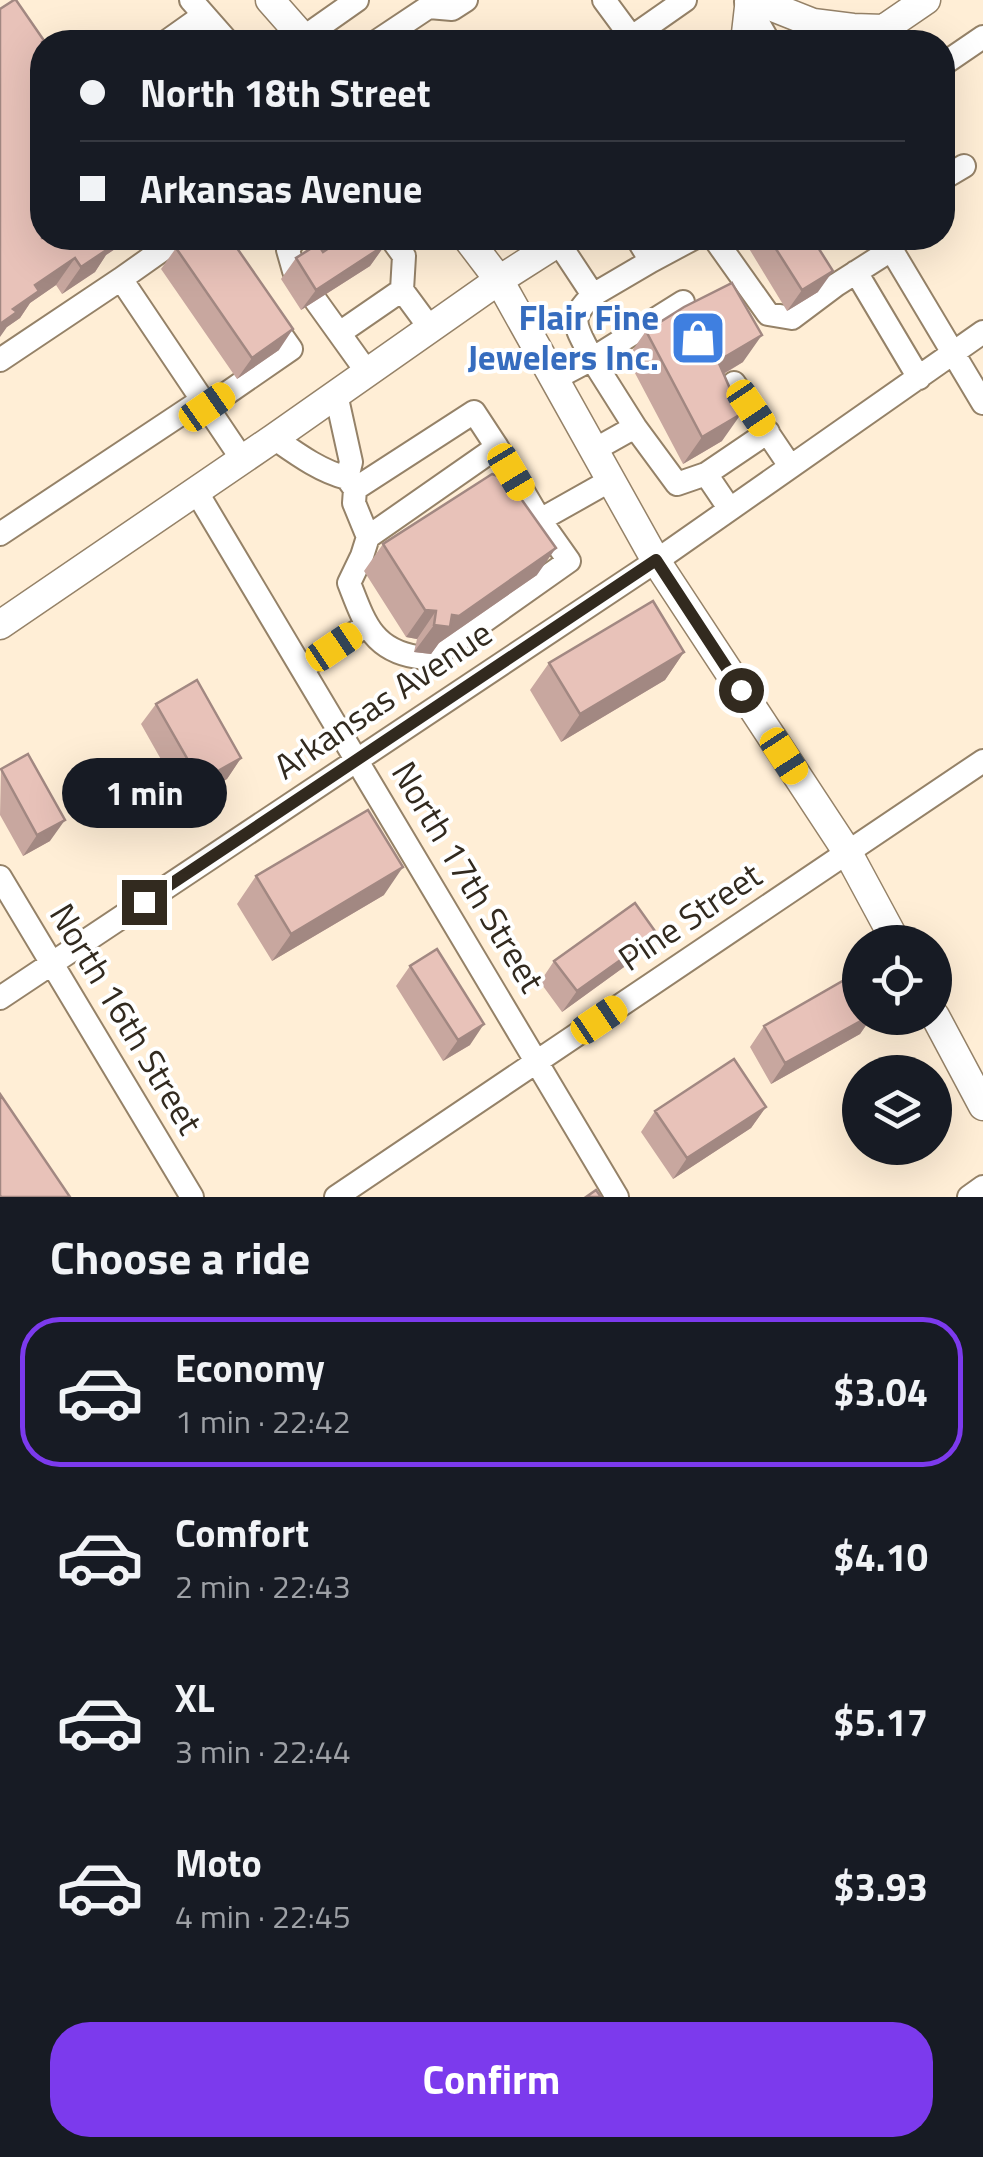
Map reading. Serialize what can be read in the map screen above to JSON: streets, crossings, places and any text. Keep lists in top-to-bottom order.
{
  "streets": {
    "street": [
      "Arkansas Avenue",
      "North 17th Street",
      "Pine Street",
      "North 16th Street"
    ]
  },
  "crossings": [
    ["Arkansas Avenue", "North 17th Street"],
    ["Arkansas Avenue", "North 16th Street"],
    ["North 17th Street", "Pine Street"]
  ],
  "places": {
    "shop": ["Flair Fine Jewelers Inc."]
  },
  "page": {
    "banner": ["North 18th Street", "Arkansas Avenue"],
    "bubble": "1 min",
    "heading": "Choose a ride",
    "list": [
      {
        "name": "Economy",
        "note": "1 min · 22:42",
        "value": "$3.04"
      },
      {
        "name": "Comfort",
        "note": "2 min · 22:43",
        "value": "$4.10"
      },
      {
        "name": "XL",
        "note": "3 min · 22:44",
        "value": "$5.17"
      },
      {
        "name": "Moto",
        "note": "4 min · 22:45",
        "value": "$3.93"
      }
    ],
    "buttons": "Confirm"
  }
}
